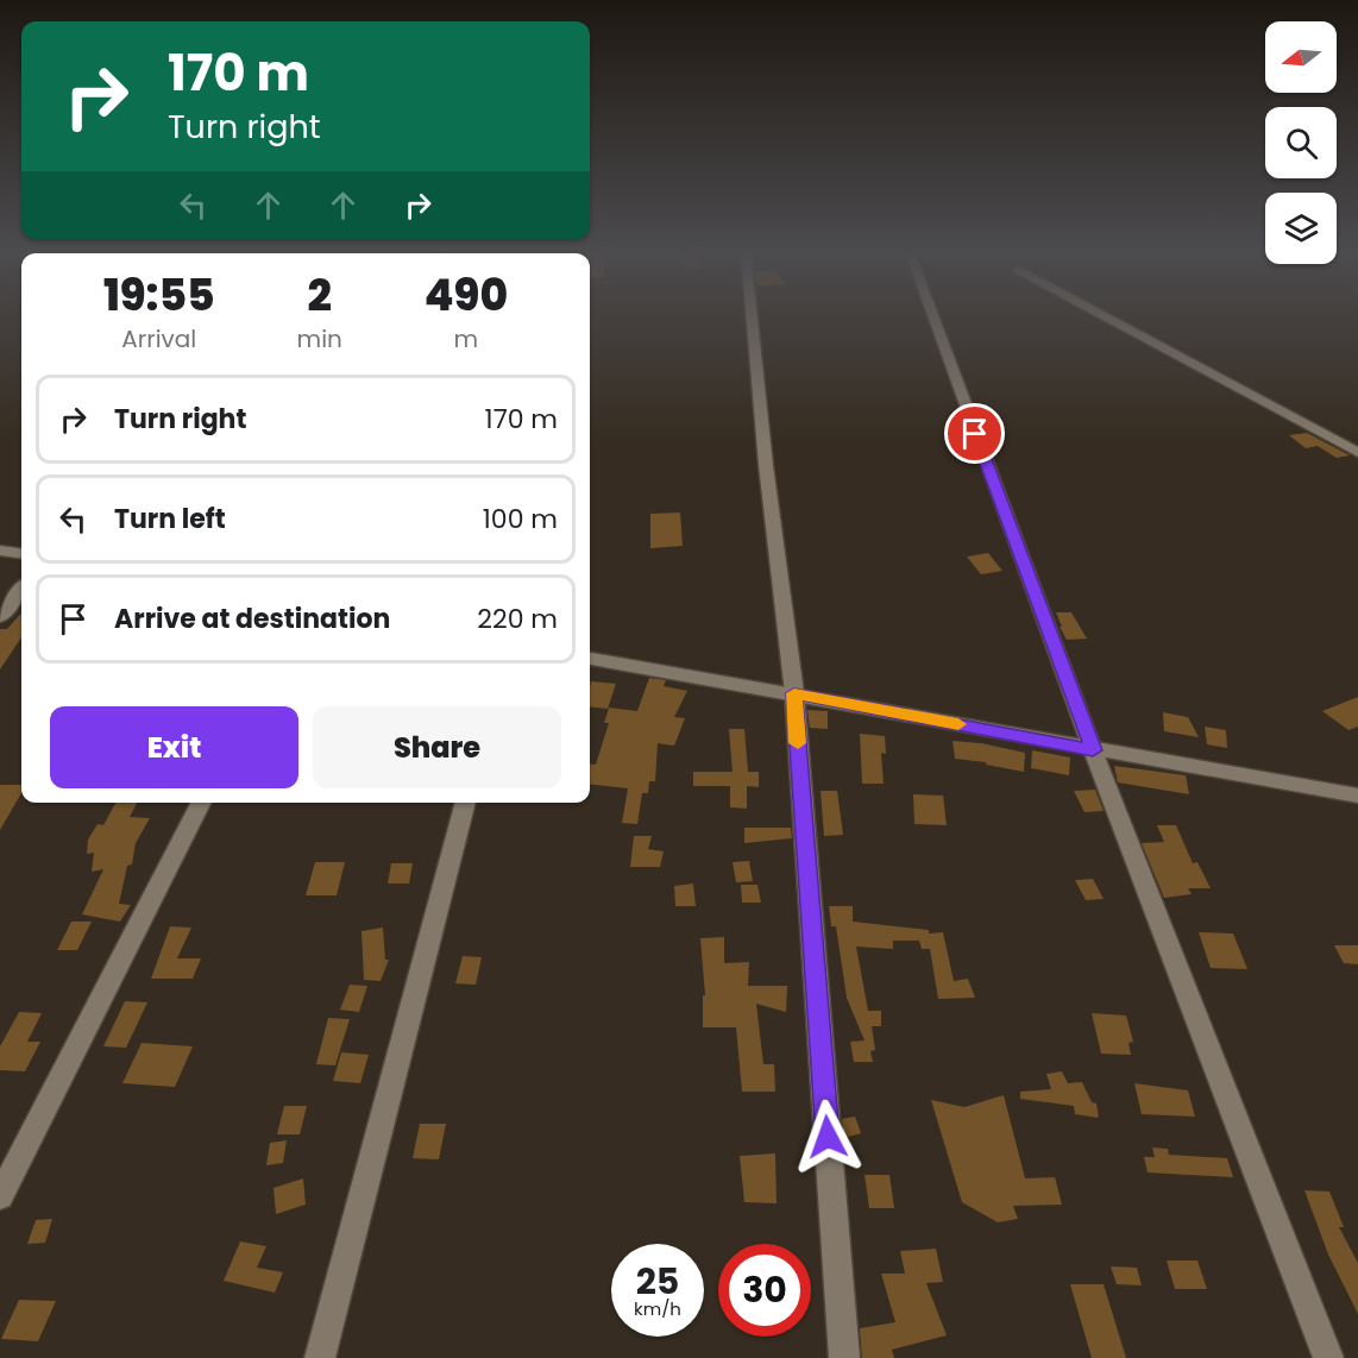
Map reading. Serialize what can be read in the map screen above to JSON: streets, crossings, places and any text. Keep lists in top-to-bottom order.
{
  "north": "left",
  "page": {
    "turn": ["170 m", "Turn right"],
    "eta": [
      "19:55",
      "Arrival",
      "2",
      "min",
      "490",
      "m"
    ],
    "list": [
      {
        "name": "Turn right",
        "value": "170 m"
      },
      {
        "name": "Turn left",
        "value": "100 m"
      },
      {
        "name": "Arrive at destination",
        "value": "220 m"
      }
    ],
    "buttons": ["Exit", "Share"],
    "speed": "25 km/h",
    "limit": "30"
  }
}
